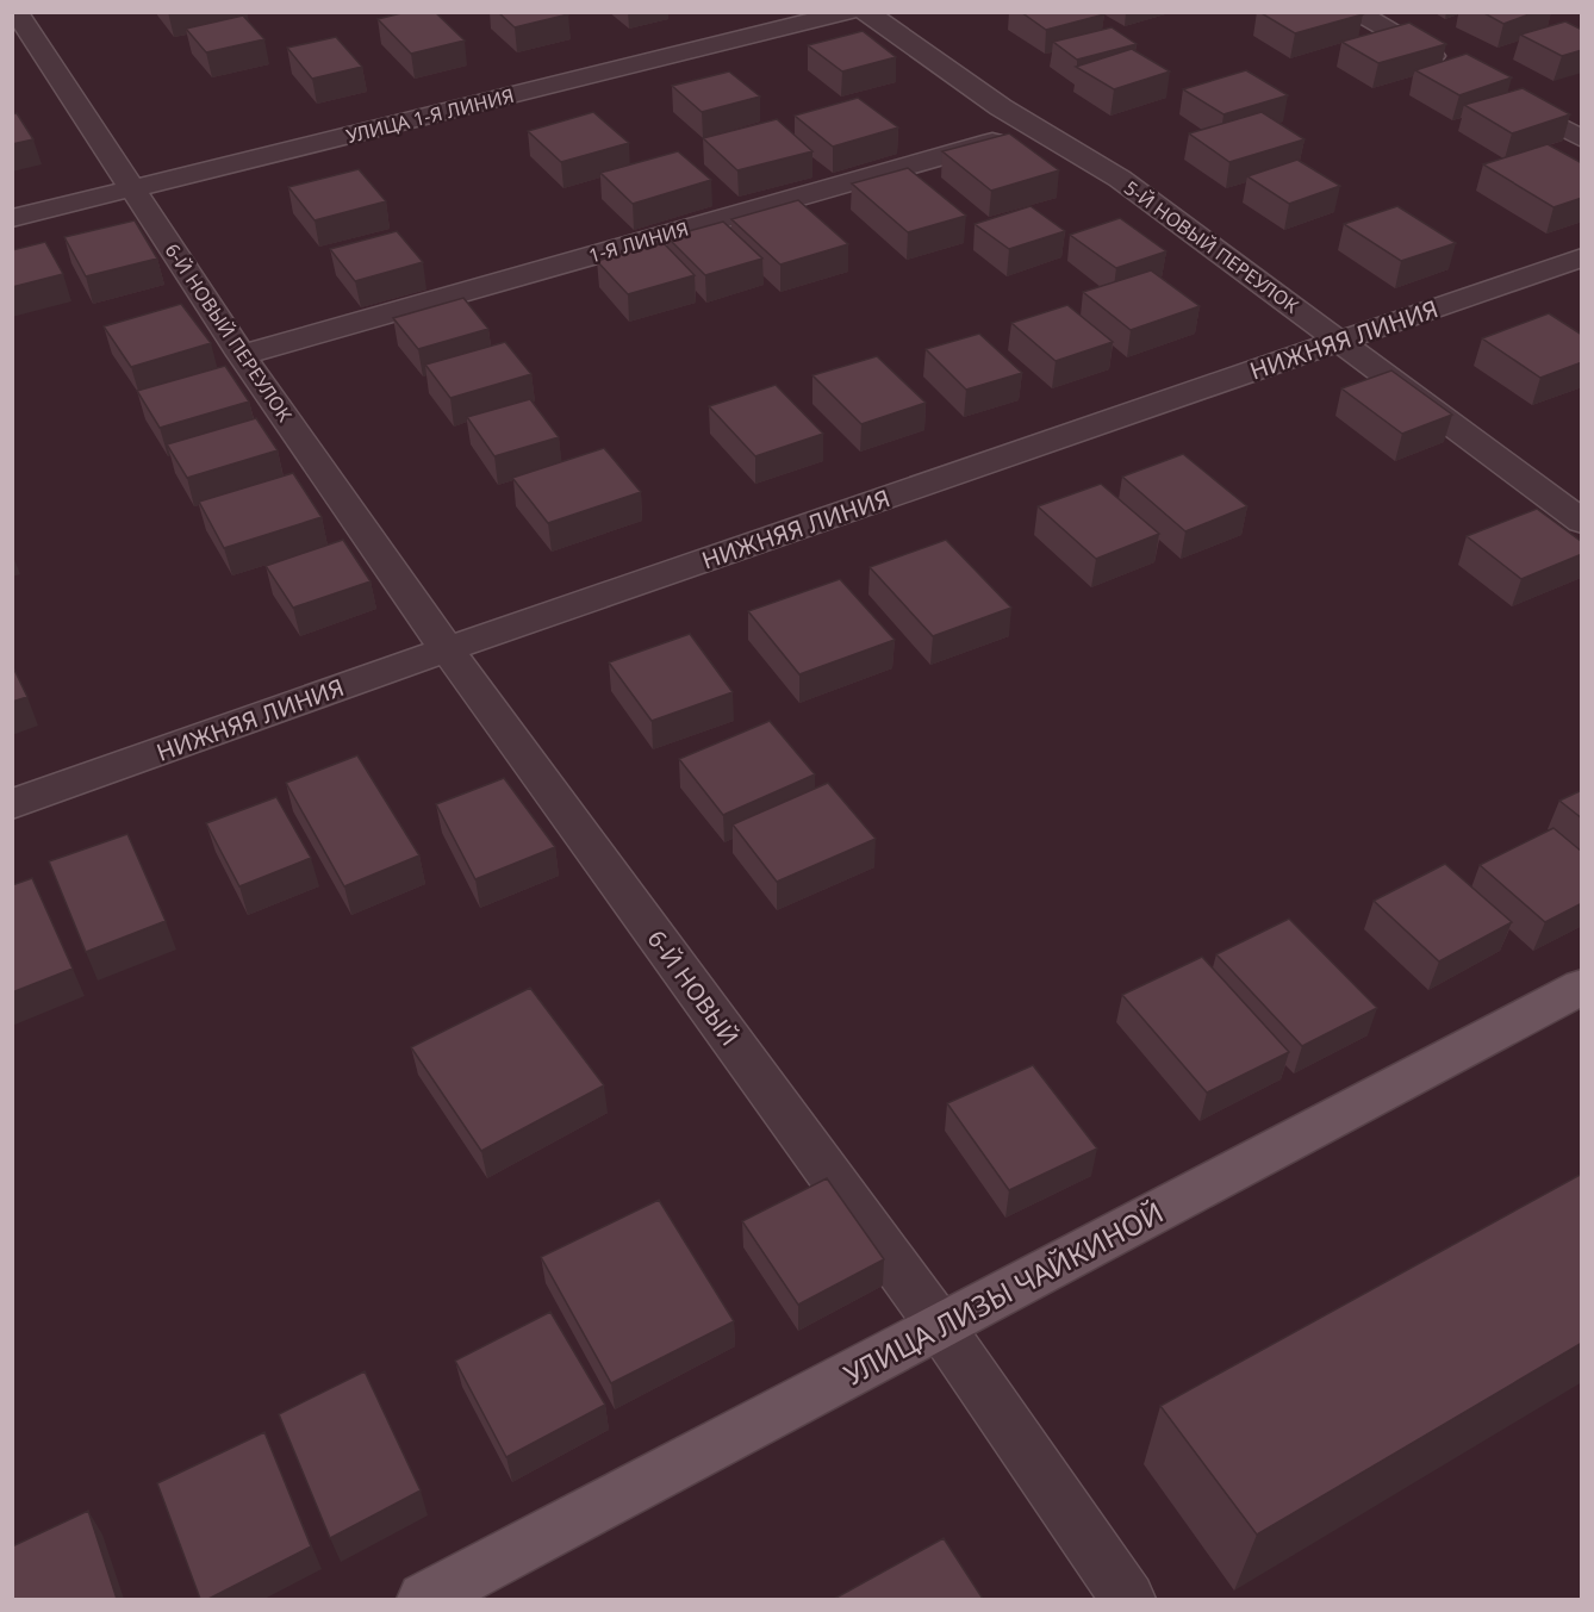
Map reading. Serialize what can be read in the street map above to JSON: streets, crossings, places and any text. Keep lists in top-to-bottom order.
{
  "streets": {
    "main road": ["УЛИЦА ЛИЗЫ ЧАЙКИНОЙ"],
    "street": [
      "УЛИЦА 1-Я ЛИНИЯ",
      "1-Я ЛИНИЯ",
      "5-Й НОВЫЙ ПЕРЕУЛОК",
      "6-Й НОВЫЙ ПЕРЕУЛОК",
      "НИЖНЯЯ ЛИНИЯ",
      "6-Й НОВЫЙ"
    ]
  },
  "crossings": [
    ["УЛИЦА 1-Я ЛИНИЯ", "6-Й НОВЫЙ ПЕРЕУЛОК"],
    ["1-Я ЛИНИЯ", "5-Й НОВЫЙ ПЕРЕУЛОК"],
    ["1-Я ЛИНИЯ", "6-Й НОВЫЙ ПЕРЕУЛОК"],
    ["5-Й НОВЫЙ ПЕРЕУЛОК", "НИЖНЯЯ ЛИНИЯ"],
    ["6-Й НОВЫЙ ПЕРЕУЛОК", "НИЖНЯЯ ЛИНИЯ"],
    ["6-Й НОВЫЙ ПЕРЕУЛОК", "6-Й НОВЫЙ"],
    ["НИЖНЯЯ ЛИНИЯ", "6-Й НОВЫЙ"],
    ["6-Й НОВЫЙ", "УЛИЦА ЛИЗЫ ЧАЙКИНОЙ"]
  ]
}
